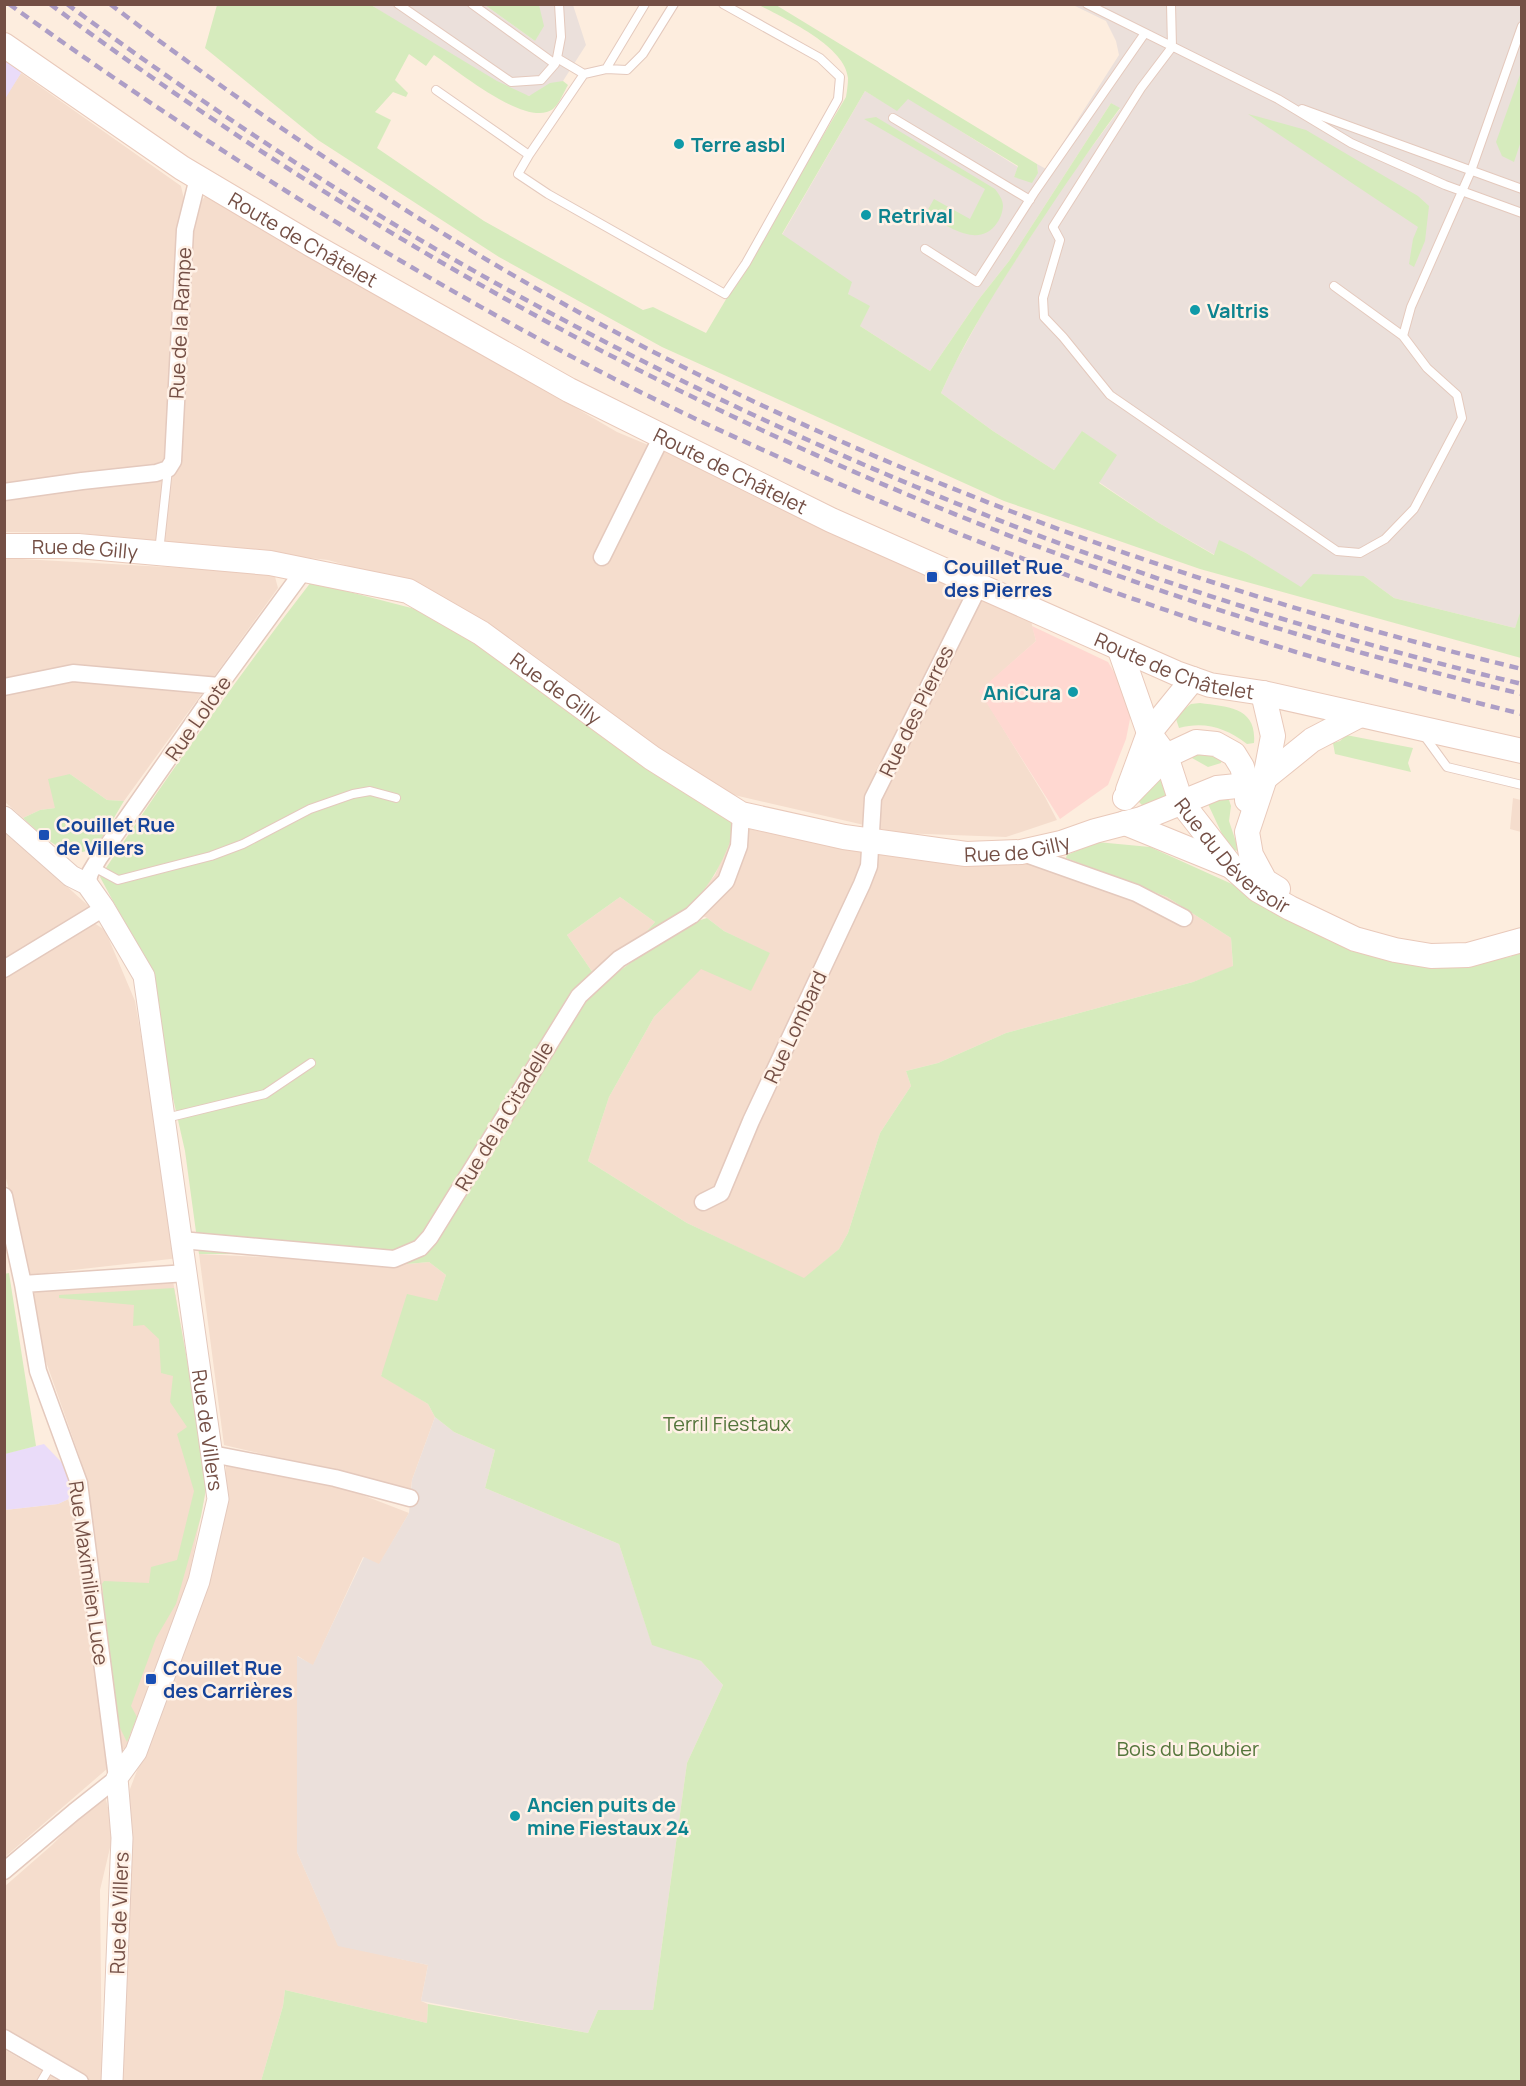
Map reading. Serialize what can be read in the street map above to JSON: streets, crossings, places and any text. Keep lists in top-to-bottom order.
{
  "streets": {
    "main road": ["Route de Châtelet", "Rue de Gilly", "Rue du Déversoir"],
    "street": [
      "Rue de la Rampe",
      "Rue des Pierres",
      "Rue Lolote",
      "Rue Lombard",
      "Rue de la Citadelle",
      "Rue de Villers",
      "Rue Maximilien Luce"
    ]
  },
  "crossings": [
    ["Route de Châtelet", "Rue de la Rampe"],
    ["Route de Châtelet", "Rue des Pierres"],
    ["Route de Châtelet", "Rue du Déversoir"],
    ["Rue de Gilly", "Rue des Pierres"],
    ["Rue de Gilly", "Rue Lolote"],
    ["Rue de Gilly", "Rue du Déversoir"],
    ["Rue de Gilly", "Rue Lombard"],
    ["Rue de Gilly", "Rue de la Citadelle"],
    ["Rue des Pierres", "Rue Lombard"],
    ["Rue Lolote", "Rue de Villers"],
    ["Rue de la Citadelle", "Rue de Villers"],
    ["Rue de Villers", "Rue Maximilien Luce"]
  ],
  "parks": ["Terril Fiestaux", "Bois du Boubier"],
  "places": {
    "other": [
      "Terre asbl",
      "Retrival",
      "Valtris",
      "AniCura",
      "Ancien puits de mine Fiestaux 24"
    ],
    "transit": ["Couillet Rue des Pierres", "Couillet Rue de Villers", "Couillet Rue des Carrières"]
  }
}
